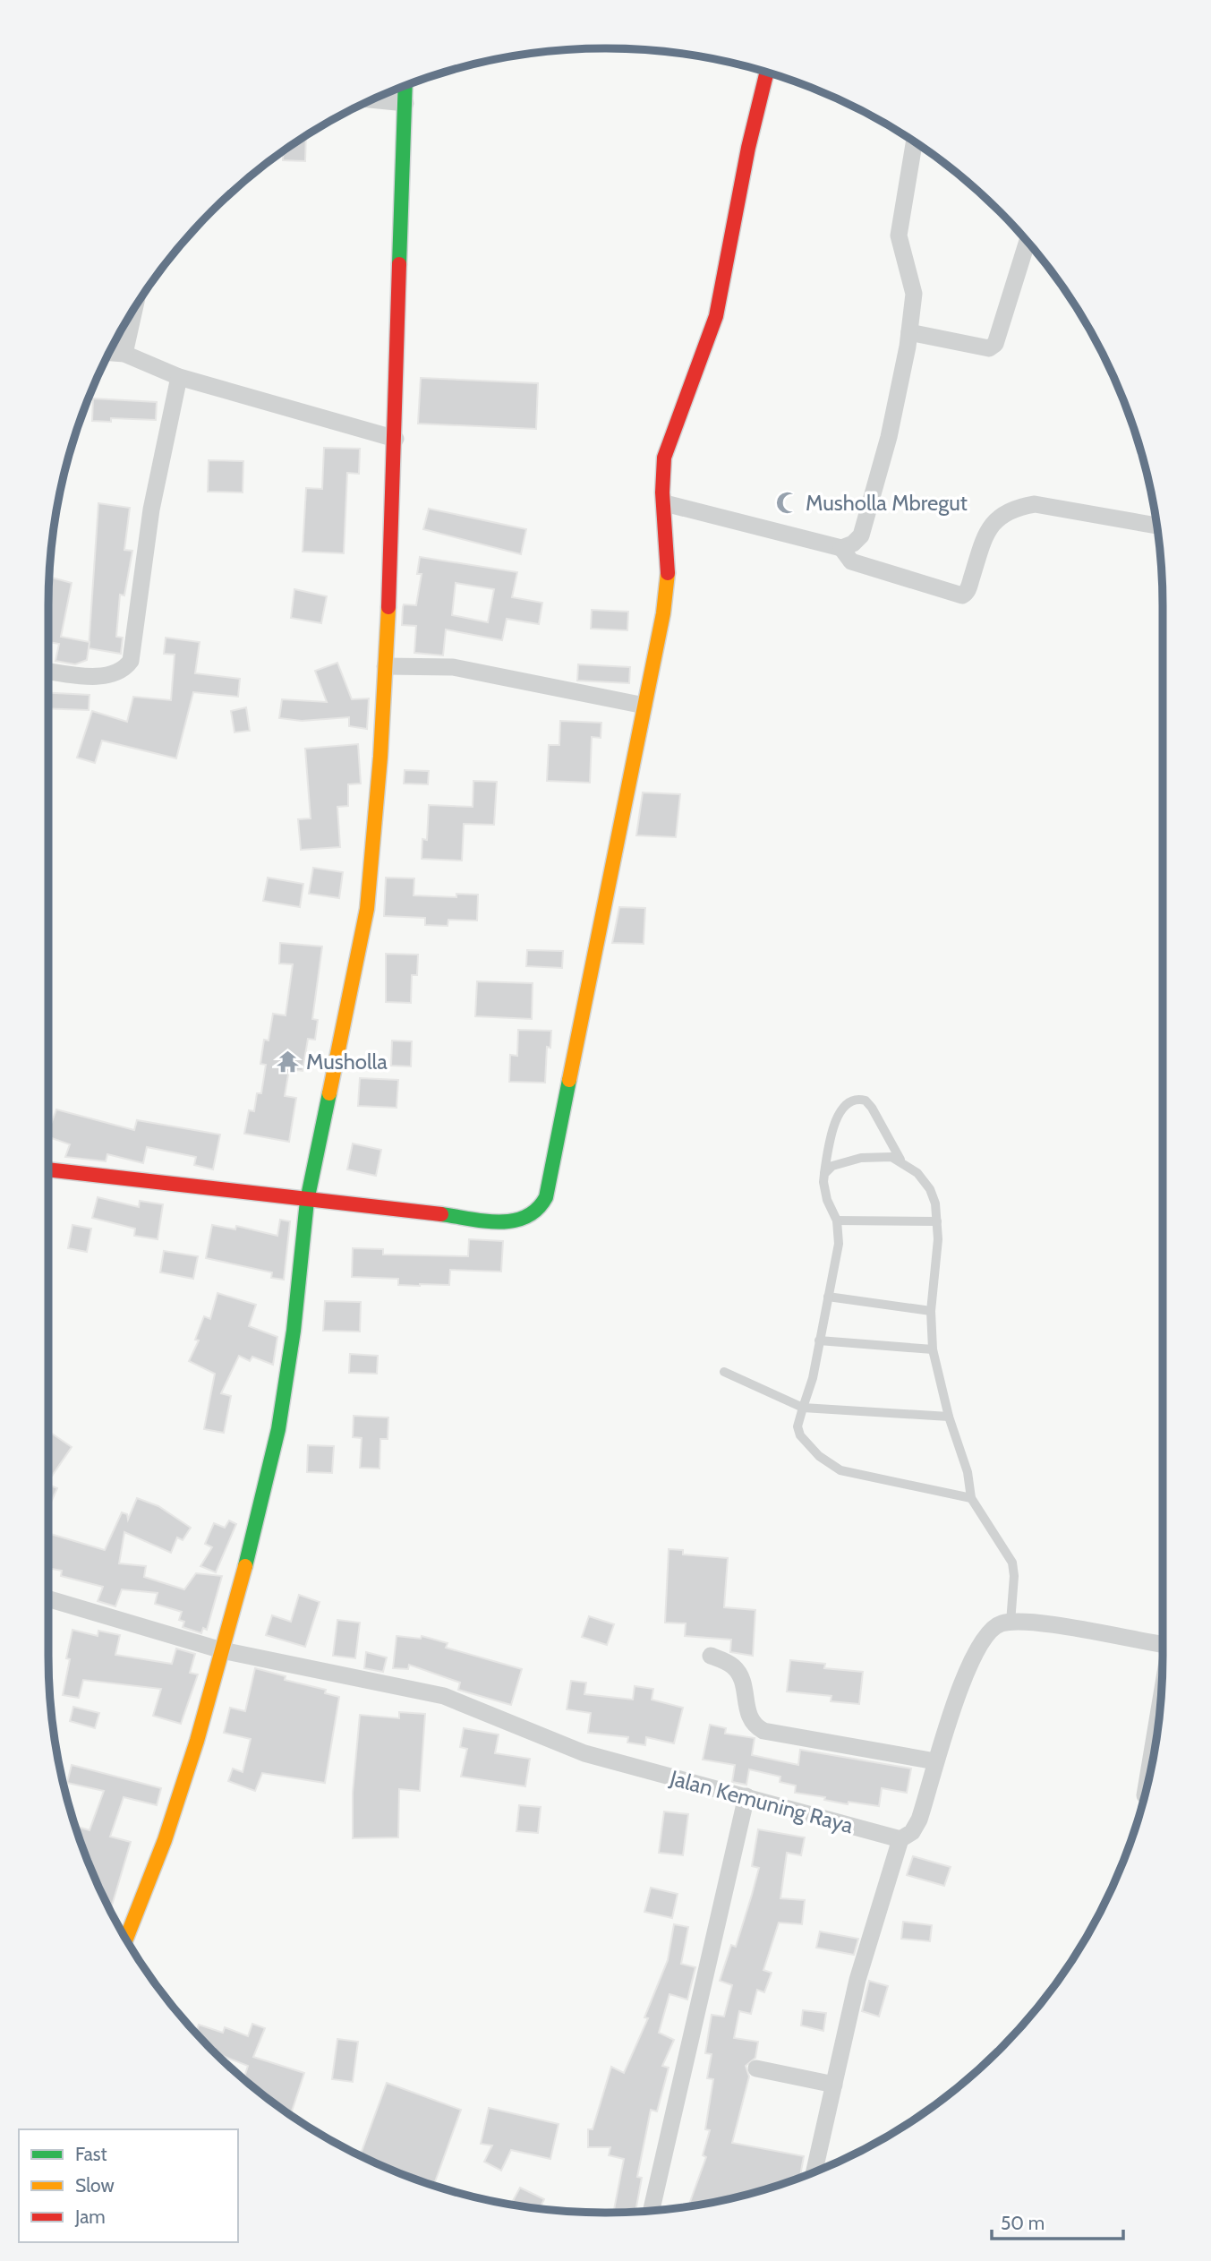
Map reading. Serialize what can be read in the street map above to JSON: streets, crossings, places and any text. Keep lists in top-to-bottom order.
{
  "streets": {
    "street": ["Jalan Kemuning Raya"]
  },
  "places": {
    "mosque": ["Musholla Mbregut"],
    "temple": ["Musholla"]
  },
  "legend": ["Fast", "Slow", "Jam"],
  "scale_bar": "50 m"
}
